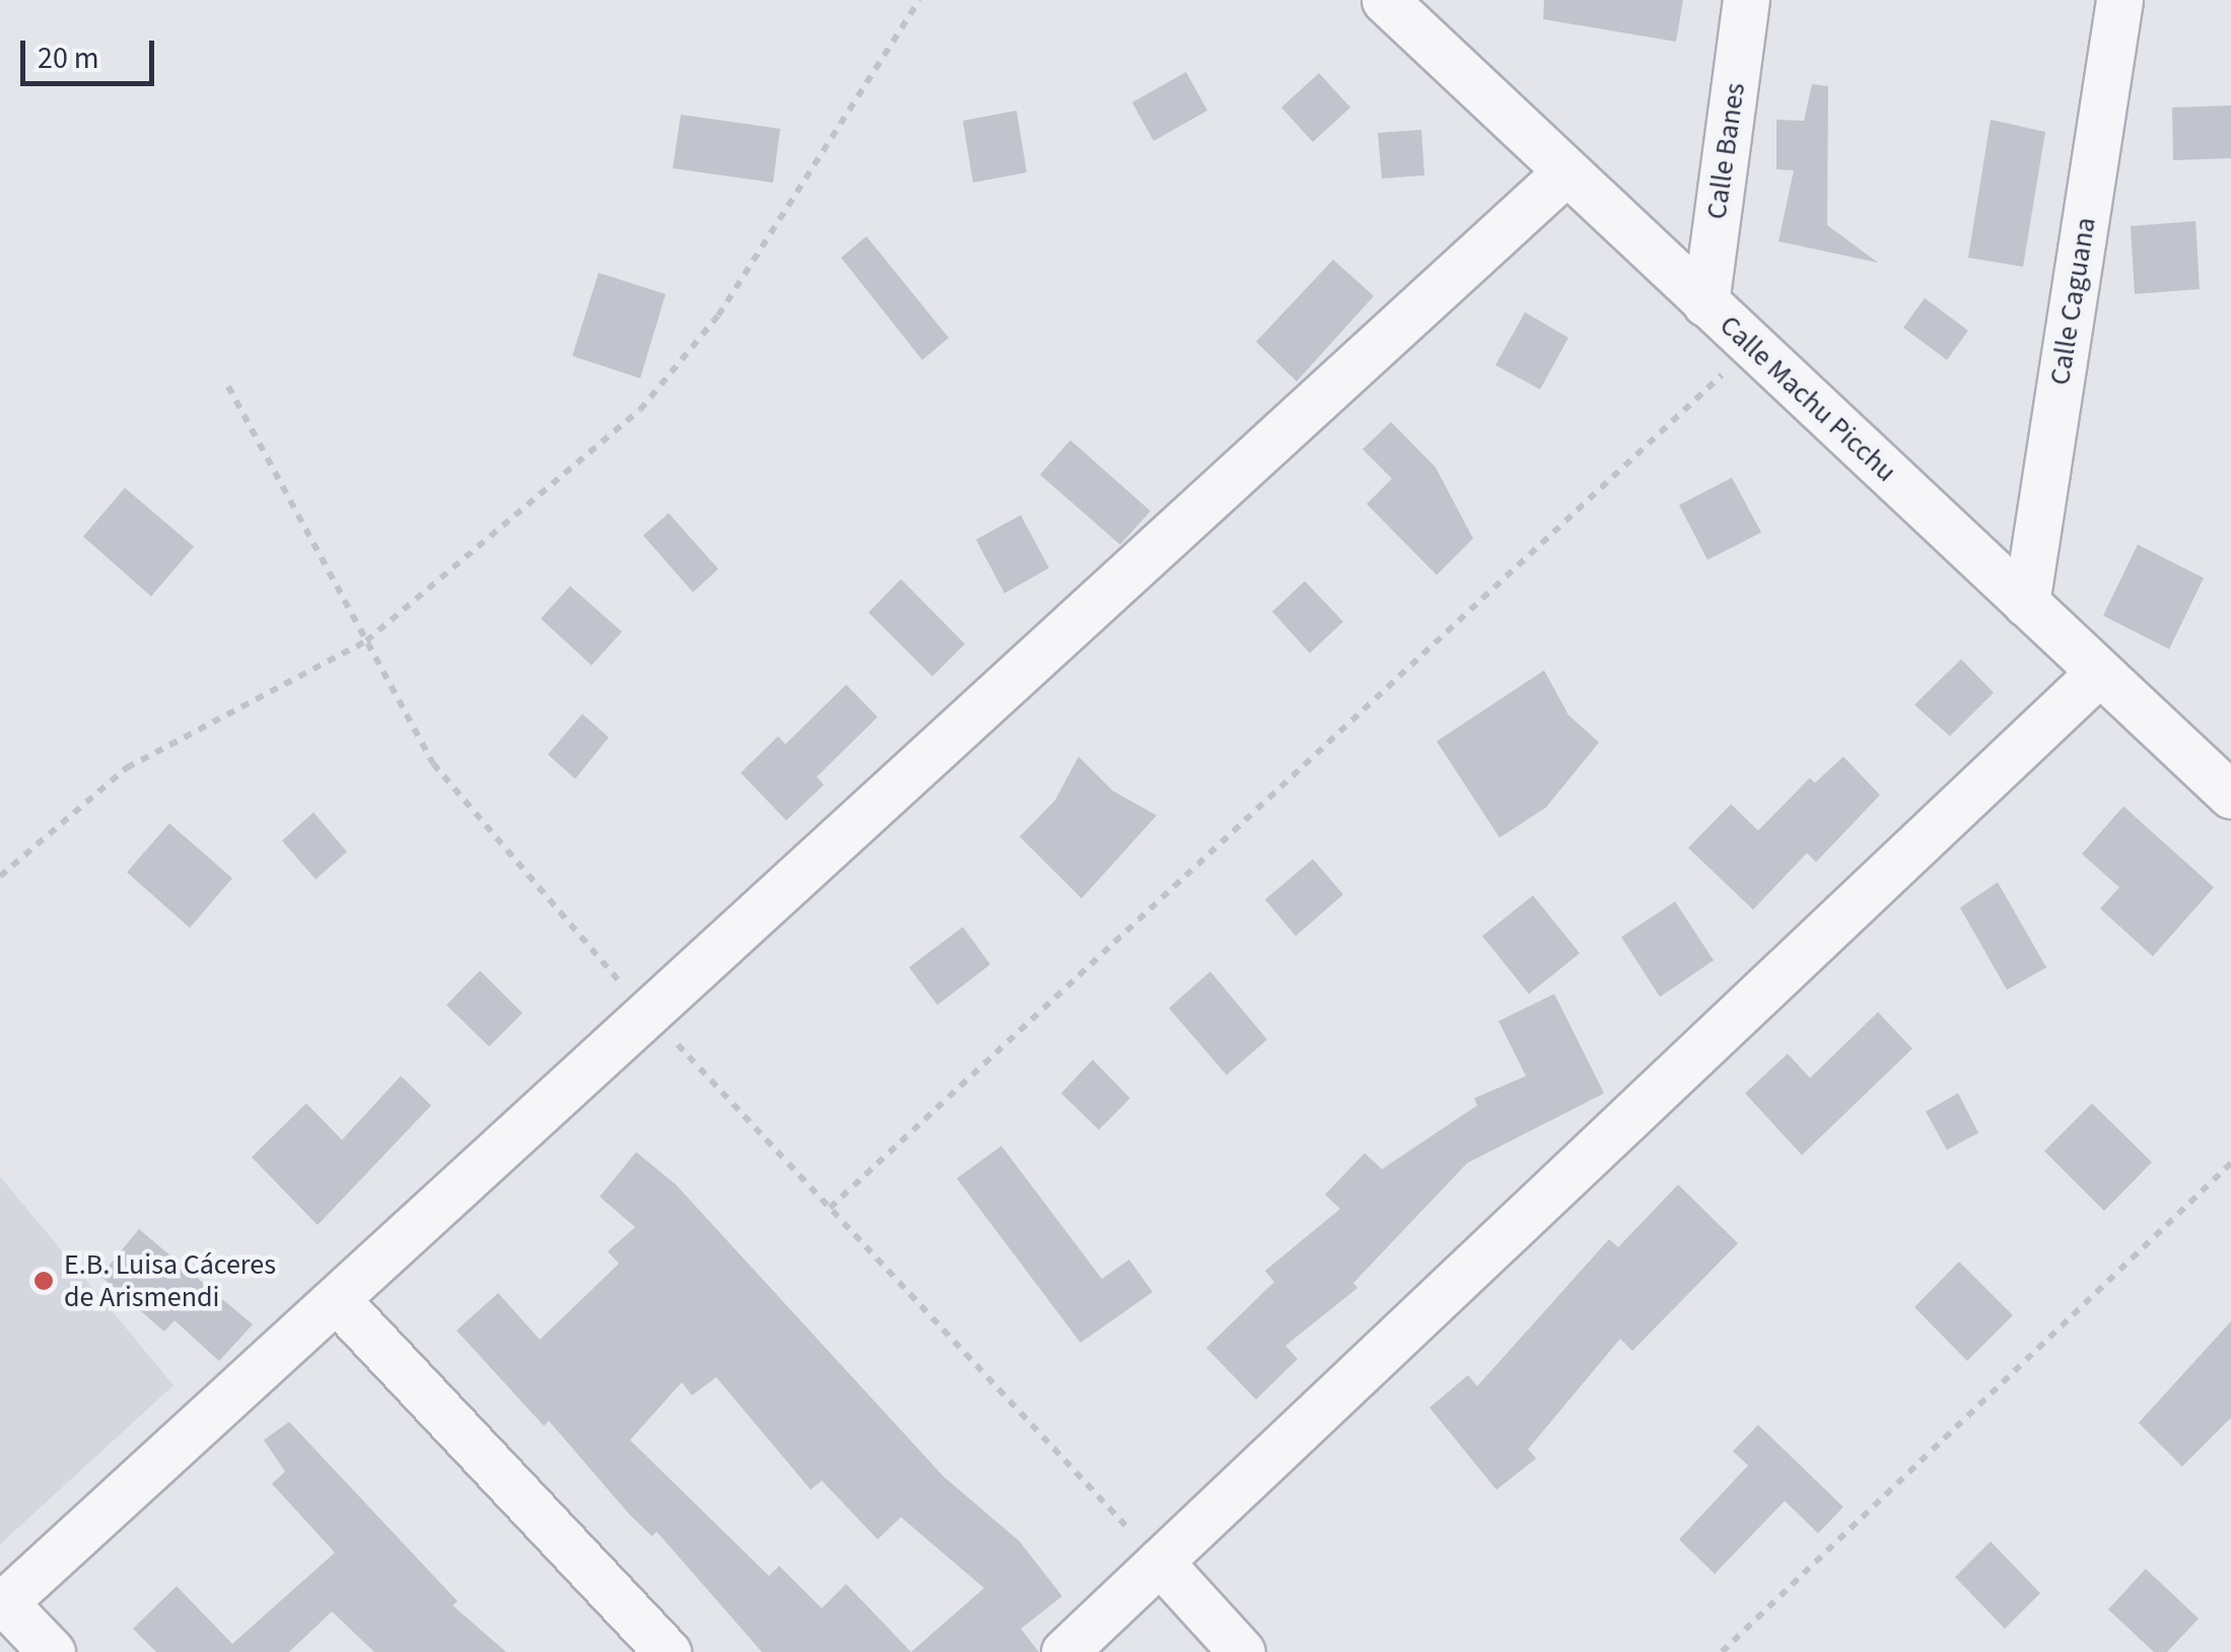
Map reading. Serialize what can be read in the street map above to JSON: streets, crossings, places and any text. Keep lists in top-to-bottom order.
{
  "streets": {
    "street": ["Calle Banes", "Calle Caguana", "Calle Machu Picchu"]
  },
  "crossings": [
    ["Calle Banes", "Calle Machu Picchu"],
    ["Calle Caguana", "Calle Machu Picchu"]
  ],
  "places": ["E.B. Luisa Cáceres de Arismendi"],
  "scale_bar": "20 m"
}
